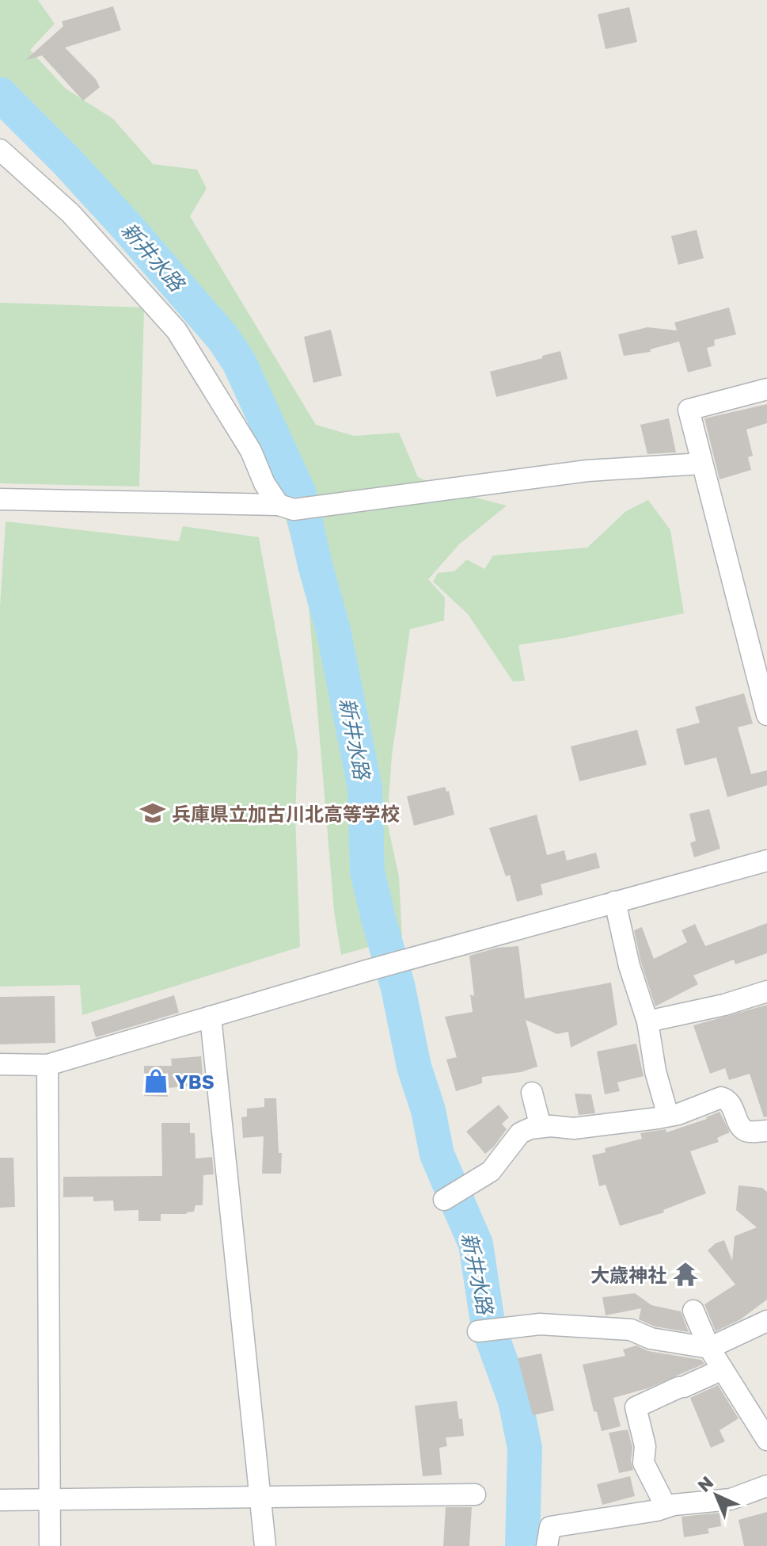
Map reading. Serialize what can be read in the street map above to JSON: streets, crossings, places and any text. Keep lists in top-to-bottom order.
{
  "water": ["新井水路"],
  "places": {
    "school or university": ["兵庫県立加古川北高等学校"],
    "shop": ["YBS"],
    "temple": ["大歳神社"]
  },
  "north": "top left"
}
